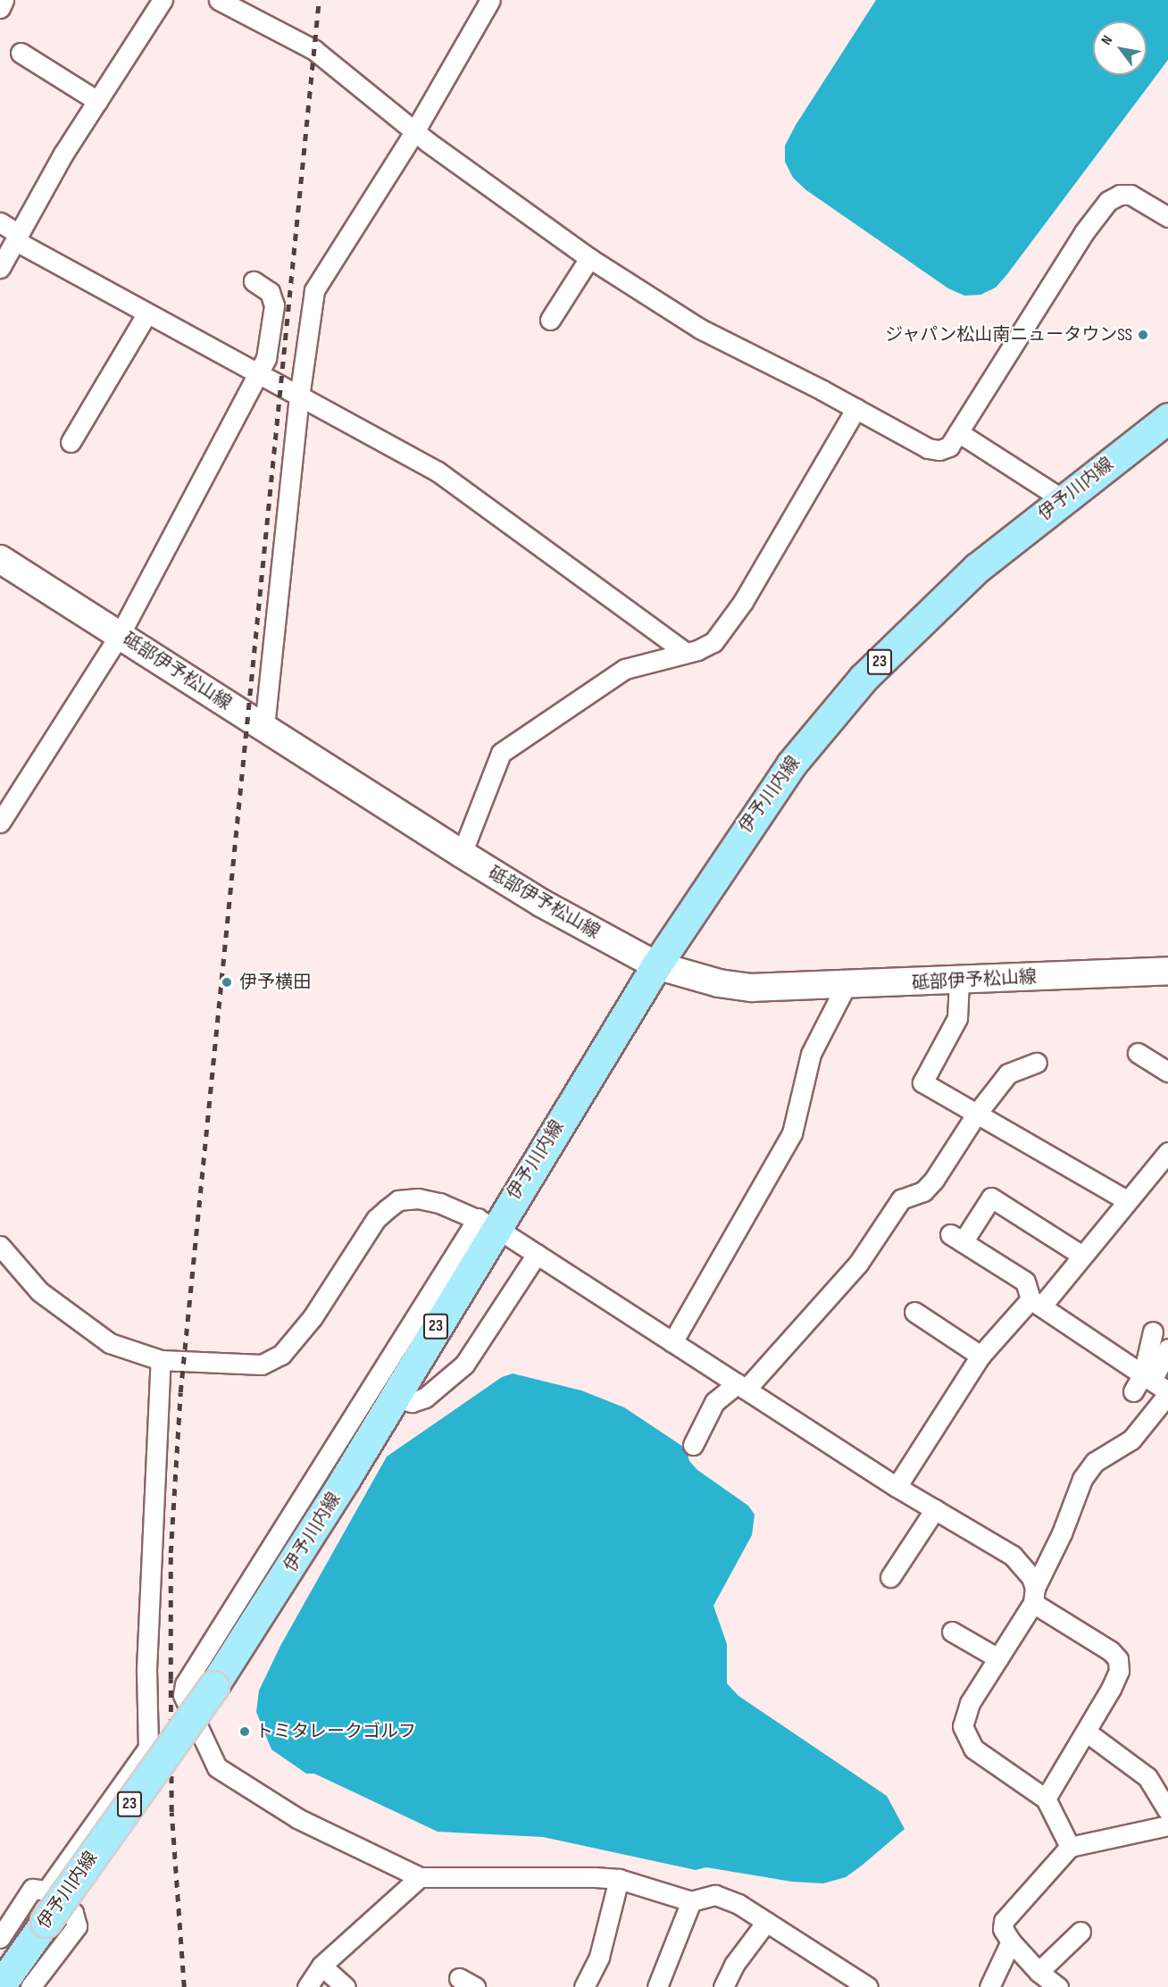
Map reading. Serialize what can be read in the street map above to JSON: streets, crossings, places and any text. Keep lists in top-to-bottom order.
{
  "streets": {
    "main road": ["伊予川内線", "23", "砥部伊予松山線"]
  },
  "crossings": [
    ["伊予川内線", "砥部伊予松山線"]
  ],
  "places": ["ジャパン松山南ニュータウンSS", "伊予横田", "トミタレークゴルフ"],
  "north": "top left"
}
